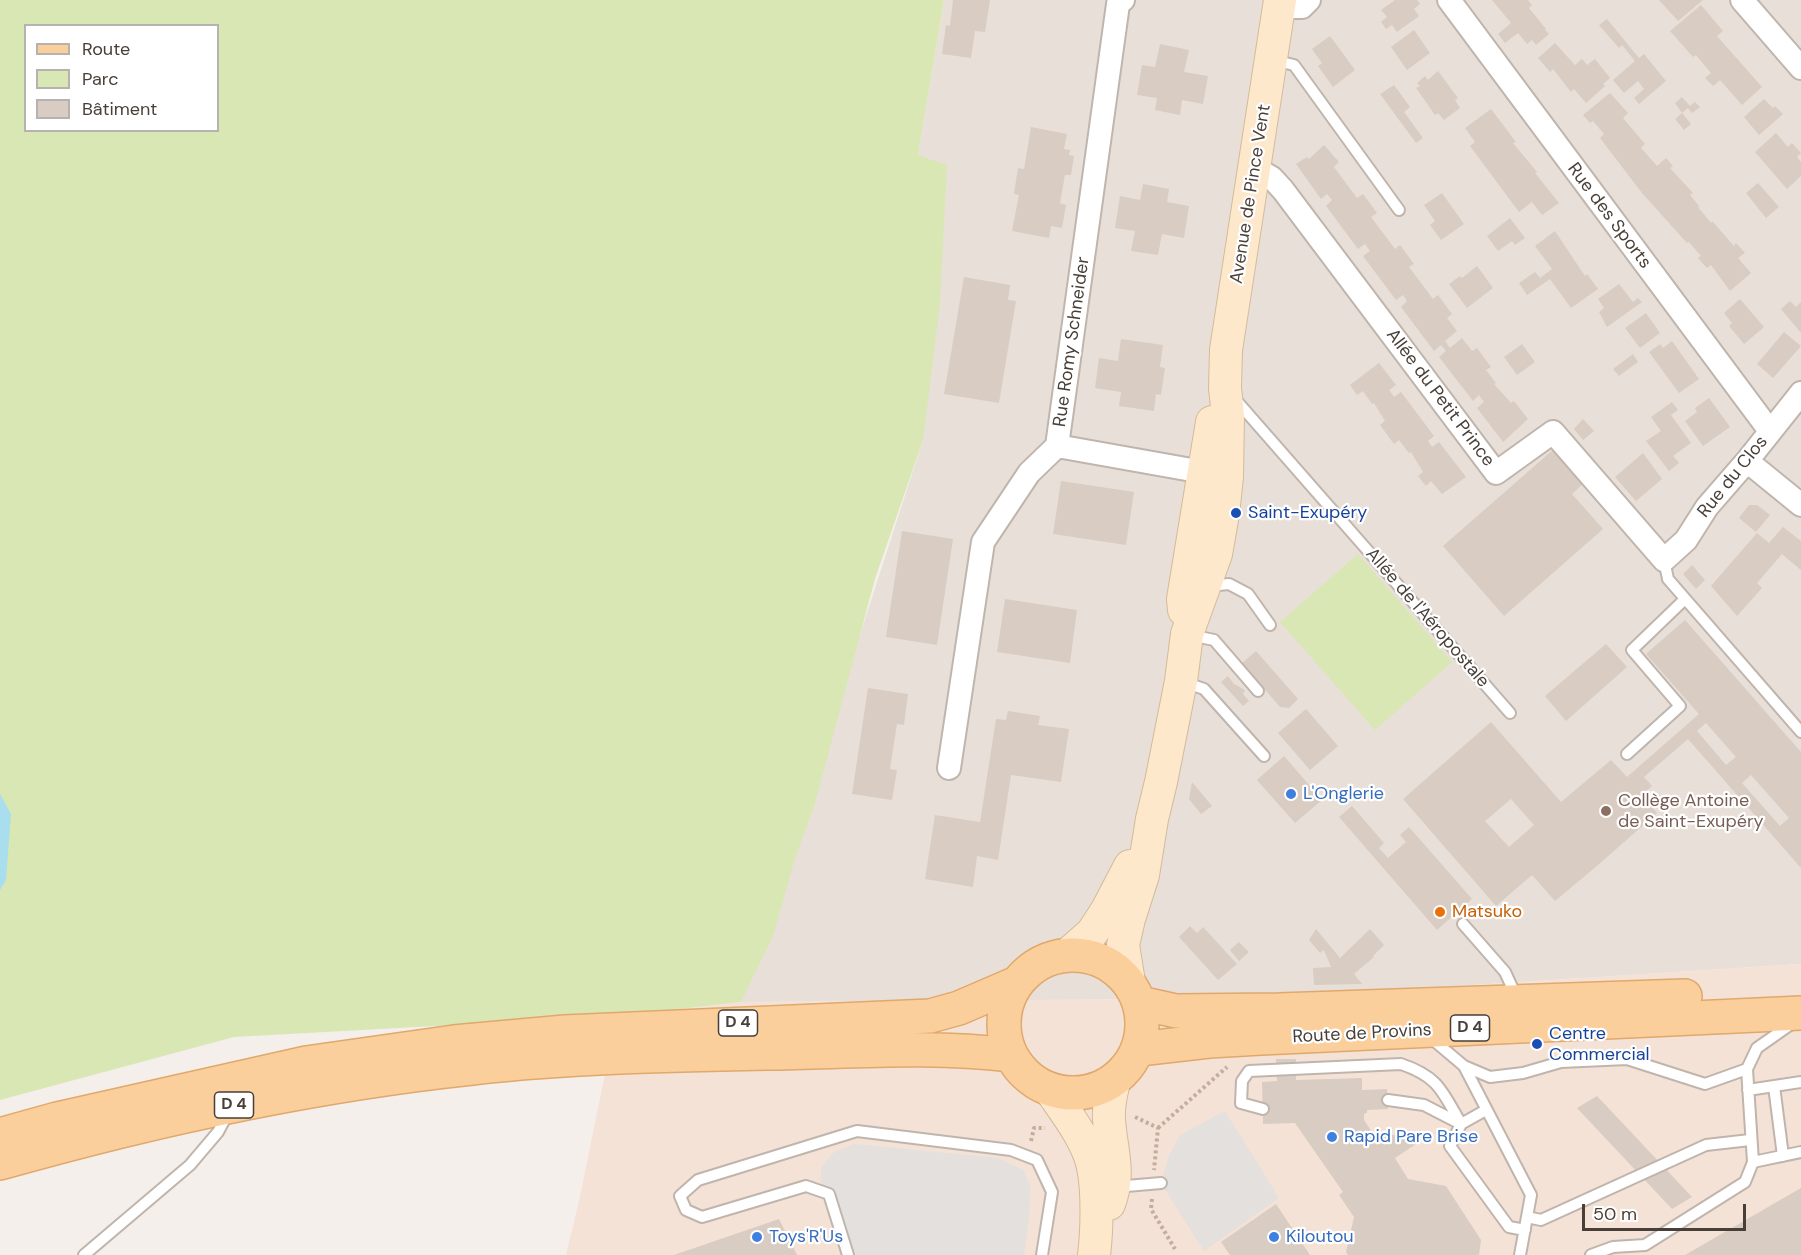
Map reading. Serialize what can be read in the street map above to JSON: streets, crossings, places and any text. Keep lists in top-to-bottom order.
{
  "streets": {
    "main road": ["Avenue de Pince Vent", "D 4", "Route de Provins"],
    "street": [
      "Rue des Sports",
      "Rue Romy Schneider",
      "Allée du Petit Prince",
      "Rue du Clos"
    ],
    "lane": ["Allée de l'Aéropostale"]
  },
  "crossings": [
    ["Avenue de Pince Vent", "Allée du Petit Prince"],
    ["Avenue de Pince Vent", "Allée de l'Aéropostale"],
    ["Avenue de Pince Vent", "D 4"],
    ["Avenue de Pince Vent", "Route de Provins"],
    ["Rue des Sports", "Rue du Clos"],
    ["Allée du Petit Prince", "Rue du Clos"],
    ["D 4", "Route de Provins"]
  ],
  "places": [
    "Saint-Exupéry",
    "L'Onglerie",
    "Collège Antoine de Saint-Exupéry",
    "Matsuko",
    "Centre Commercial",
    "Rapid Pare Brise",
    "Toys'R'Us",
    "Kiloutou"
  ],
  "legend": ["Route", "Parc", "Bâtiment"],
  "scale_bar": "50 m"
}
